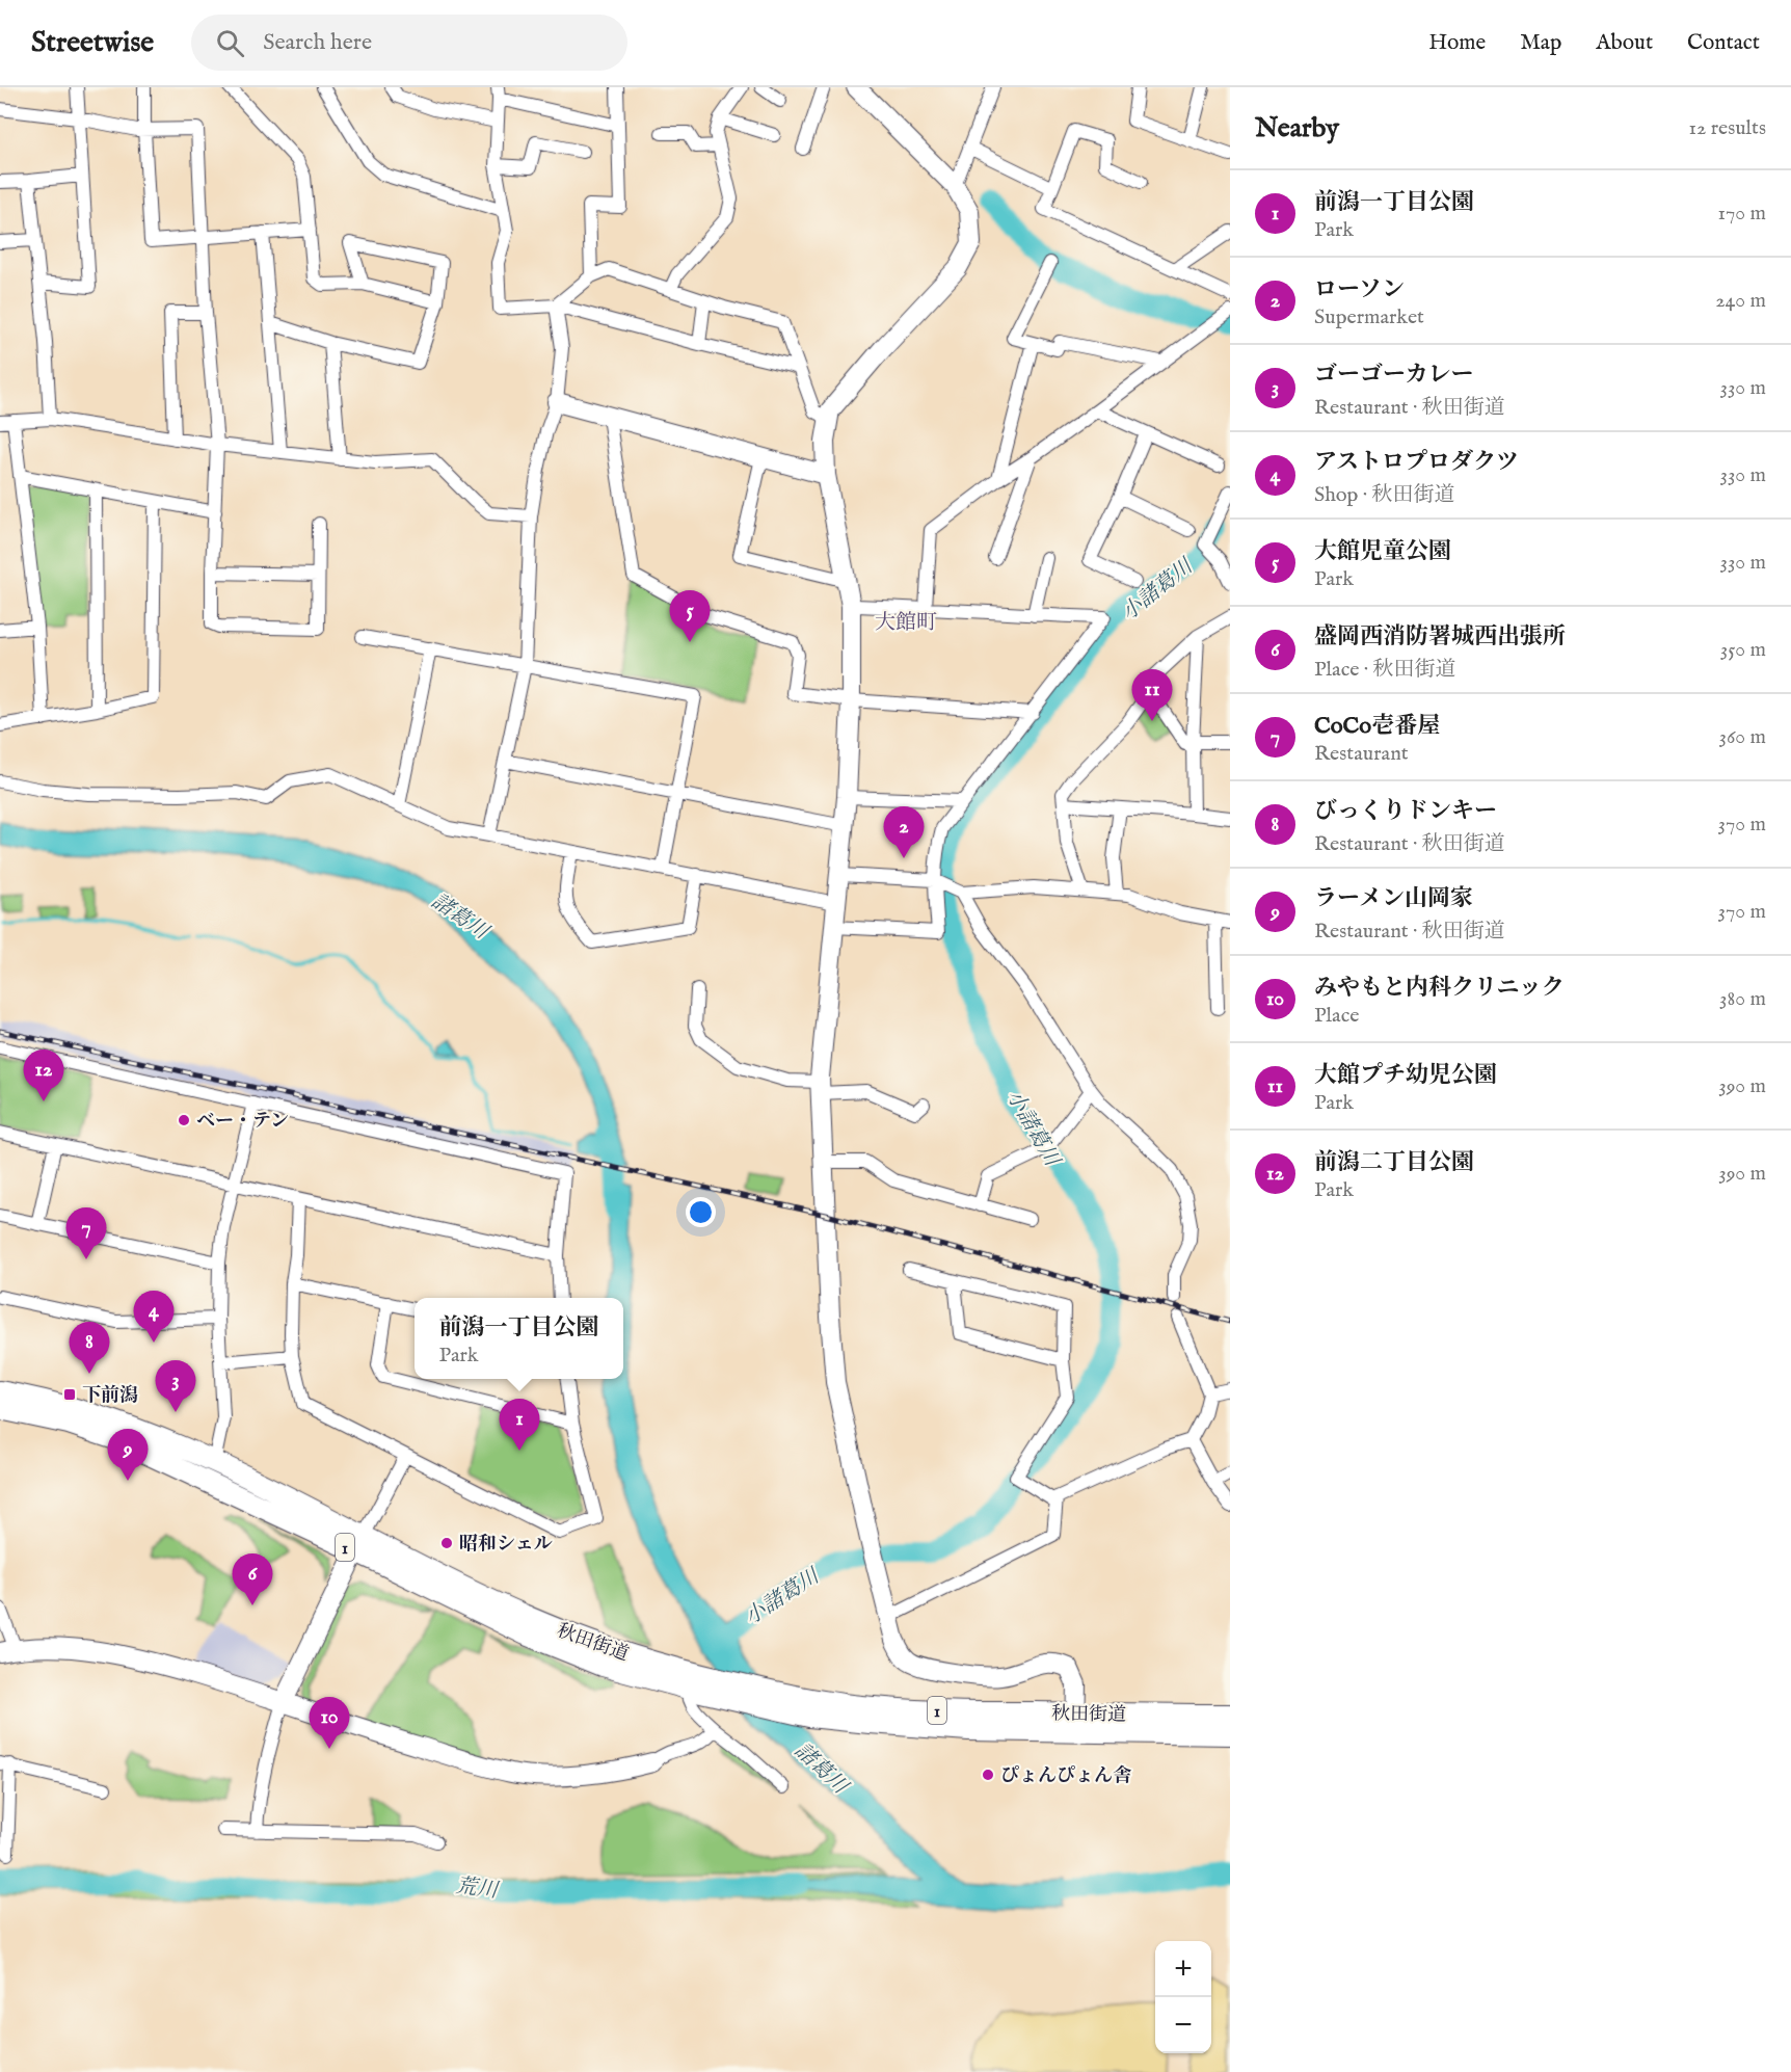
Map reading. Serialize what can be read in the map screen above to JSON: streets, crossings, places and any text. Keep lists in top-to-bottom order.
{
  "streets": {
    "main road": ["1", "秋田街道"]
  },
  "districts": ["大館町"],
  "water": ["小諸葛川", "諸葛川", "荒川"],
  "places": {
    "other": ["ベー・テン", "昭和シェル", "ぴょんぴょん舎"],
    "transit": ["下前潟"]
  },
  "page": {
    "header": "Streetwise",
    "search": "Search here",
    "nav": [
      "Home",
      "Map",
      "About",
      "Contact"
    ],
    "heading": ["Nearby", "12 results"],
    "list": [
      {
        "mark": "1",
        "name": "前潟一丁目公園",
        "note": "Park",
        "value": "170 m"
      },
      {
        "mark": "2",
        "name": "ローソン",
        "note": "Supermarket",
        "value": "240 m"
      },
      {
        "mark": "3",
        "name": "ゴーゴーカレー",
        "note": "Restaurant · 秋田街道",
        "value": "330 m"
      },
      {
        "mark": "4",
        "name": "アストロプロダクツ",
        "note": "Shop · 秋田街道",
        "value": "330 m"
      },
      {
        "mark": "5",
        "name": "大館児童公園",
        "note": "Park",
        "value": "330 m"
      },
      {
        "mark": "6",
        "name": "盛岡西消防署城西出張所",
        "note": "Place · 秋田街道",
        "value": "350 m"
      },
      {
        "mark": "7",
        "name": "CoCo壱番屋",
        "note": "Restaurant",
        "value": "360 m"
      },
      {
        "mark": "8",
        "name": "びっくりドンキー",
        "note": "Restaurant · 秋田街道",
        "value": "370 m"
      },
      {
        "mark": "9",
        "name": "ラーメン山岡家",
        "note": "Restaurant · 秋田街道",
        "value": "370 m"
      },
      {
        "mark": "10",
        "name": "みやもと内科クリニック",
        "note": "Place",
        "value": "380 m"
      },
      {
        "mark": "11",
        "name": "大館プチ幼児公園",
        "note": "Park",
        "value": "390 m"
      },
      {
        "mark": "12",
        "name": "前潟二丁目公園",
        "note": "Park",
        "value": "390 m"
      }
    ],
    "pins": [
      "5",
      "11",
      "2",
      "12",
      "7",
      "4",
      "8",
      "3",
      "1",
      "9",
      "6",
      "10"
    ],
    "popup": ["前潟一丁目公園", "Park"],
    "map_buttons": ["+", "−"]
  }
}
